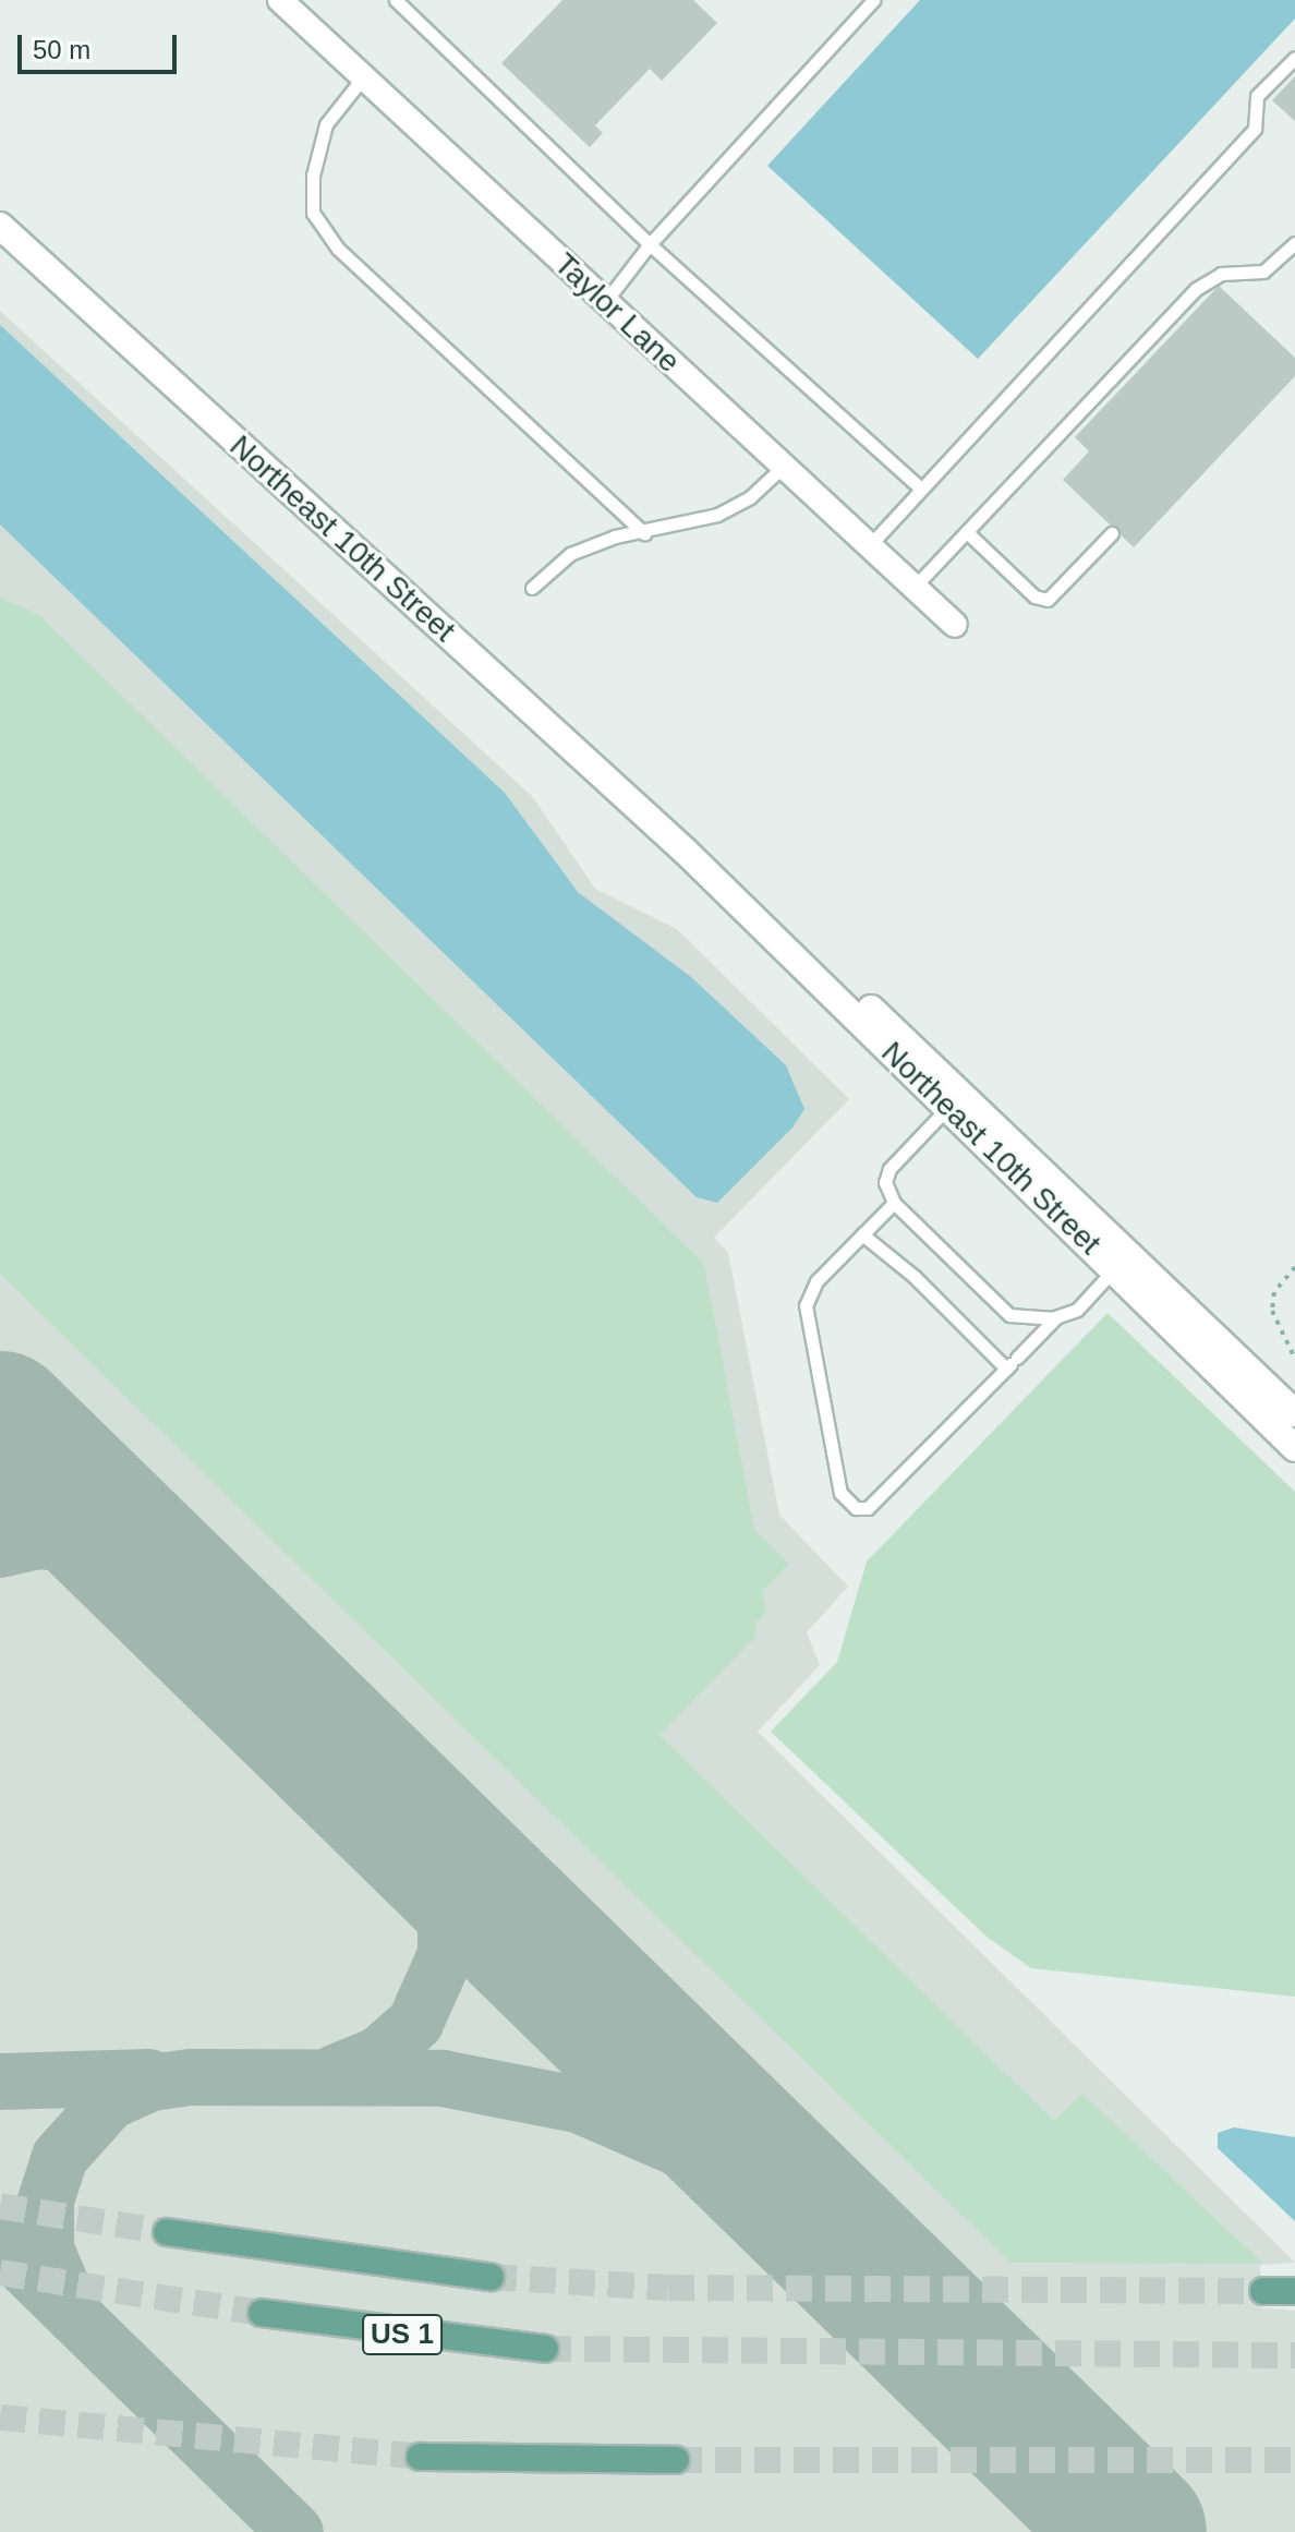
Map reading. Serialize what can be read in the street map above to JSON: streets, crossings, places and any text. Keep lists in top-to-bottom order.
{
  "streets": {
    "main road": ["US 1"],
    "street": ["Taylor Lane", "Northeast 10th Street"]
  },
  "scale_bar": "50 m"
}
